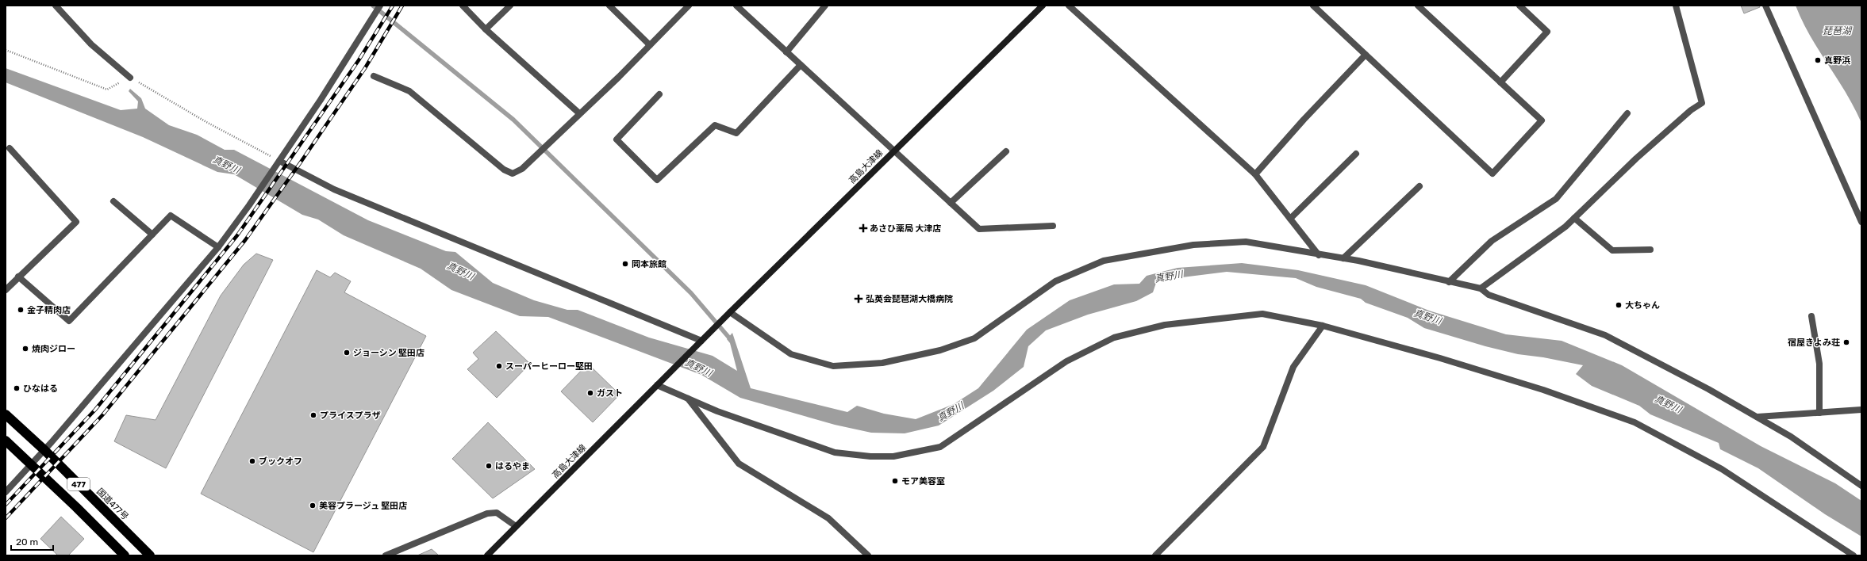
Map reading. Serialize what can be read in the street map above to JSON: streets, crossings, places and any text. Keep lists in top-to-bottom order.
{
  "streets": {
    "highway": ["477", "国道477号"],
    "main road": ["高島大津線"]
  },
  "water": ["琵琶湖", "真野川"],
  "places": {
    "other": [
      "真野浜",
      "岡本旅館",
      "大ちゃん",
      "金子精肉店",
      "宿屋きよみ荘",
      "焼肉ジロー",
      "ジョーシン 堅田店",
      "スーパーヒーロー堅田",
      "ひなはる",
      "ガスト",
      "プライスプラザ",
      "ブックオフ",
      "はるやま",
      "モア美容室",
      "美容プラージュ 堅田店"
    ],
    "health": ["あさひ薬局 大津店", "弘英会琵琶湖大橋病院"]
  },
  "scale_bar": "20 m"
}
